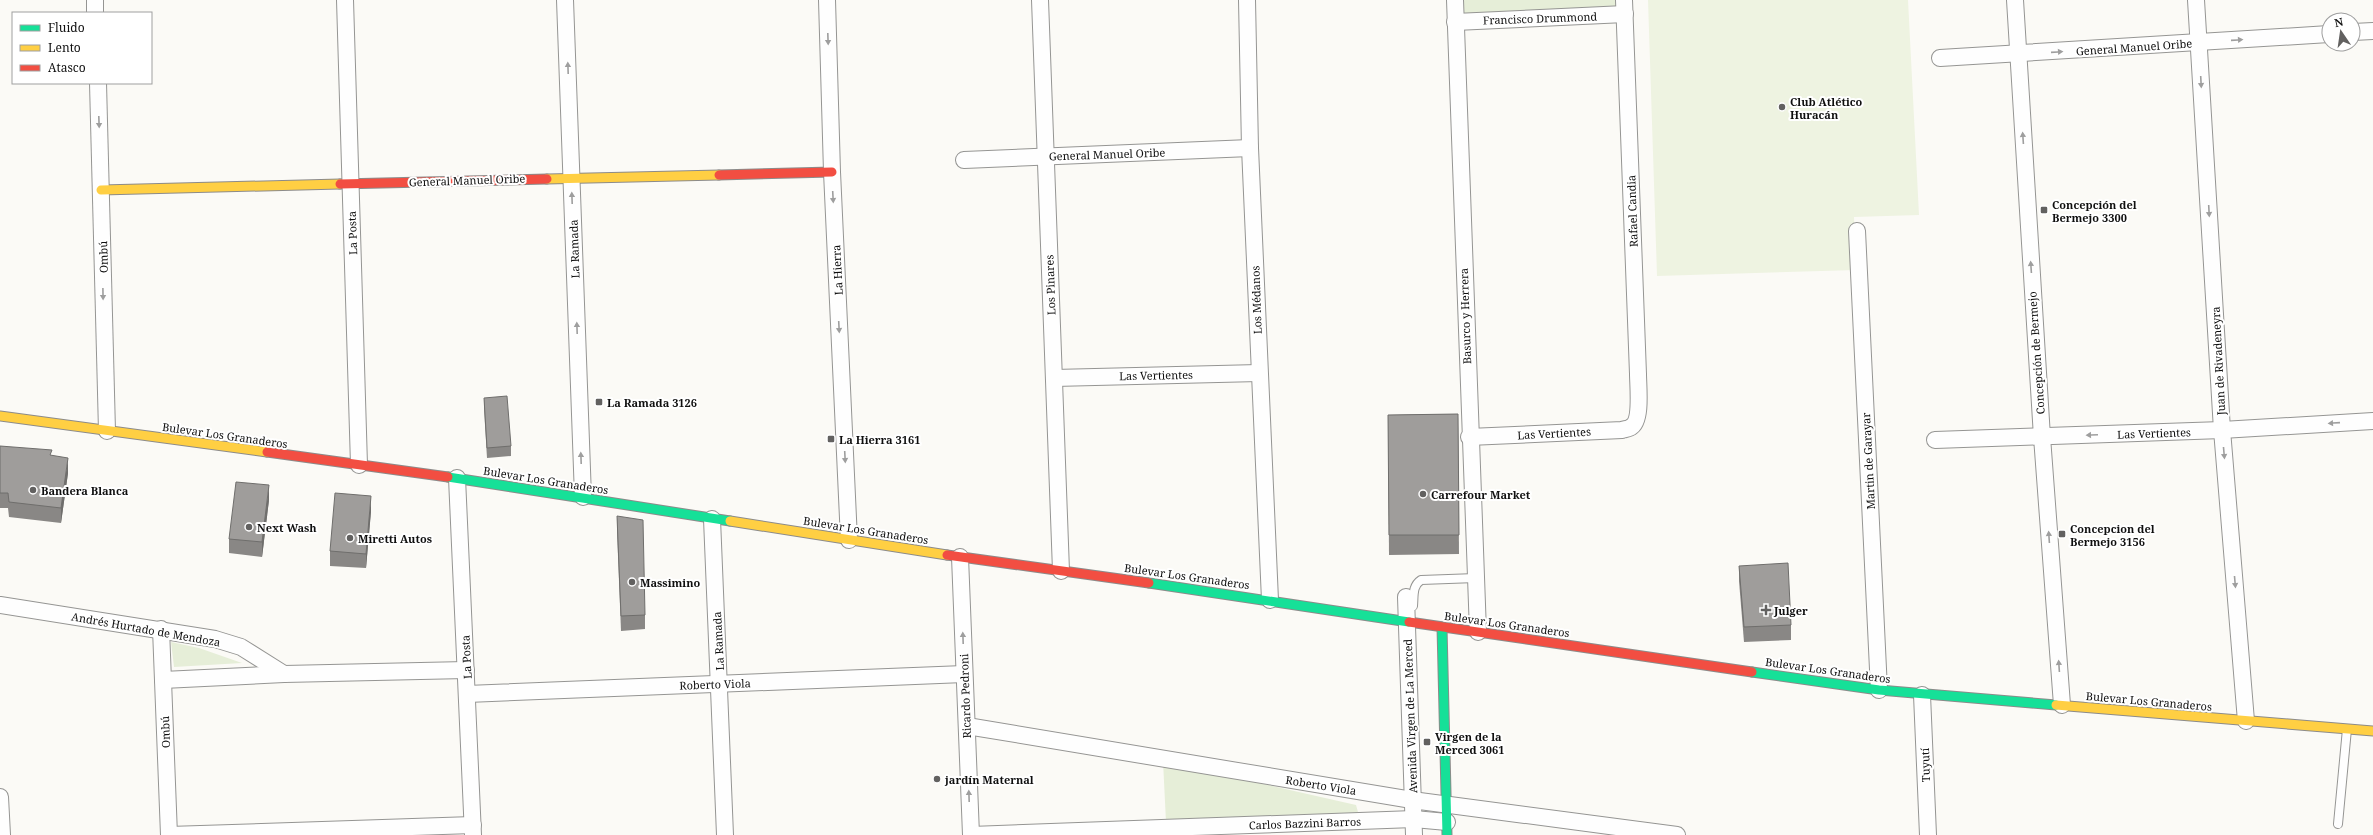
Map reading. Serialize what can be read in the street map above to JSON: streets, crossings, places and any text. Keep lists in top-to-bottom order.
{
  "streets": {
    "main road": ["General Manuel Oribe", "Bulevar Los Granaderos"],
    "street": [
      "Francisco Drummond",
      "Rafael Candia",
      "La Posta",
      "La Ramada",
      "Ombú",
      "La Hierra",
      "Los Pinares",
      "Los Médanos",
      "Basurco y Herrera",
      "Concepción de Bermejo",
      "Juan de Rivadeneyra",
      "Las Vertientes",
      "Martin de Garayar",
      "Andrés Hurtado de Mendoza",
      "Roberto Viola",
      "Ricardo Pedroni",
      "Avenida Virgen de La Merced",
      "Tuyutí",
      "Carlos Bazzini Barros"
    ]
  },
  "crossings": [
    ["Francisco Drummond", "Rafael Candia"],
    ["Francisco Drummond", "Basurco y Herrera"],
    ["General Manuel Oribe", "La Posta"],
    ["General Manuel Oribe", "La Ramada"],
    ["General Manuel Oribe", "Ombú"],
    ["General Manuel Oribe", "La Hierra"],
    ["General Manuel Oribe", "Los Pinares"],
    ["General Manuel Oribe", "Los Médanos"],
    ["General Manuel Oribe", "Concepción de Bermejo"],
    ["General Manuel Oribe", "Juan de Rivadeneyra"],
    ["Rafael Candia", "Las Vertientes"],
    ["La Posta", "Bulevar Los Granaderos"],
    ["La Posta", "Roberto Viola"],
    ["La Ramada", "Bulevar Los Granaderos"],
    ["La Ramada", "Roberto Viola"],
    ["Ombú", "Bulevar Los Granaderos"],
    ["Ombú", "Andrés Hurtado de Mendoza"],
    ["La Hierra", "Bulevar Los Granaderos"],
    ["Los Pinares", "Las Vertientes"],
    ["Los Pinares", "Bulevar Los Granaderos"],
    ["Los Médanos", "Las Vertientes"],
    ["Los Médanos", "Bulevar Los Granaderos"],
    ["Basurco y Herrera", "Las Vertientes"],
    ["Basurco y Herrera", "Bulevar Los Granaderos"],
    ["Concepción de Bermejo", "Las Vertientes"],
    ["Concepción de Bermejo", "Bulevar Los Granaderos"],
    ["Juan de Rivadeneyra", "Las Vertientes"],
    ["Juan de Rivadeneyra", "Bulevar Los Granaderos"],
    ["Bulevar Los Granaderos", "Martin de Garayar"],
    ["Bulevar Los Granaderos", "Ricardo Pedroni"],
    ["Bulevar Los Granaderos", "Avenida Virgen de La Merced"],
    ["Bulevar Los Granaderos", "Tuyutí"],
    ["Roberto Viola", "Ricardo Pedroni"],
    ["Roberto Viola", "Avenida Virgen de La Merced"],
    ["Ricardo Pedroni", "Carlos Bazzini Barros"],
    ["Avenida Virgen de La Merced", "Carlos Bazzini Barros"]
  ],
  "one_way": [
    "La Ramada",
    "Ombú",
    "La Hierra",
    "Concepción de Bermejo",
    "Juan de Rivadeneyra",
    "Las Vertientes",
    "Ricardo Pedroni"
  ],
  "places": {
    "other": [
      "Club Atlético Huracán",
      "Bandera Blanca",
      "Carrefour Market",
      "Next Wash",
      "Miretti Autos",
      "Massimino",
      "jardín Maternal"
    ],
    "transit": [
      "Concepción del Bermejo 3300",
      "La Ramada 3126",
      "La Hierra 3161",
      "Concepcion del Bermejo 3156",
      "Virgen de la Merced 3061"
    ],
    "health": ["Julger"]
  },
  "legend": ["Fluido", "Lento", "Atasco"],
  "north": "top"
}
